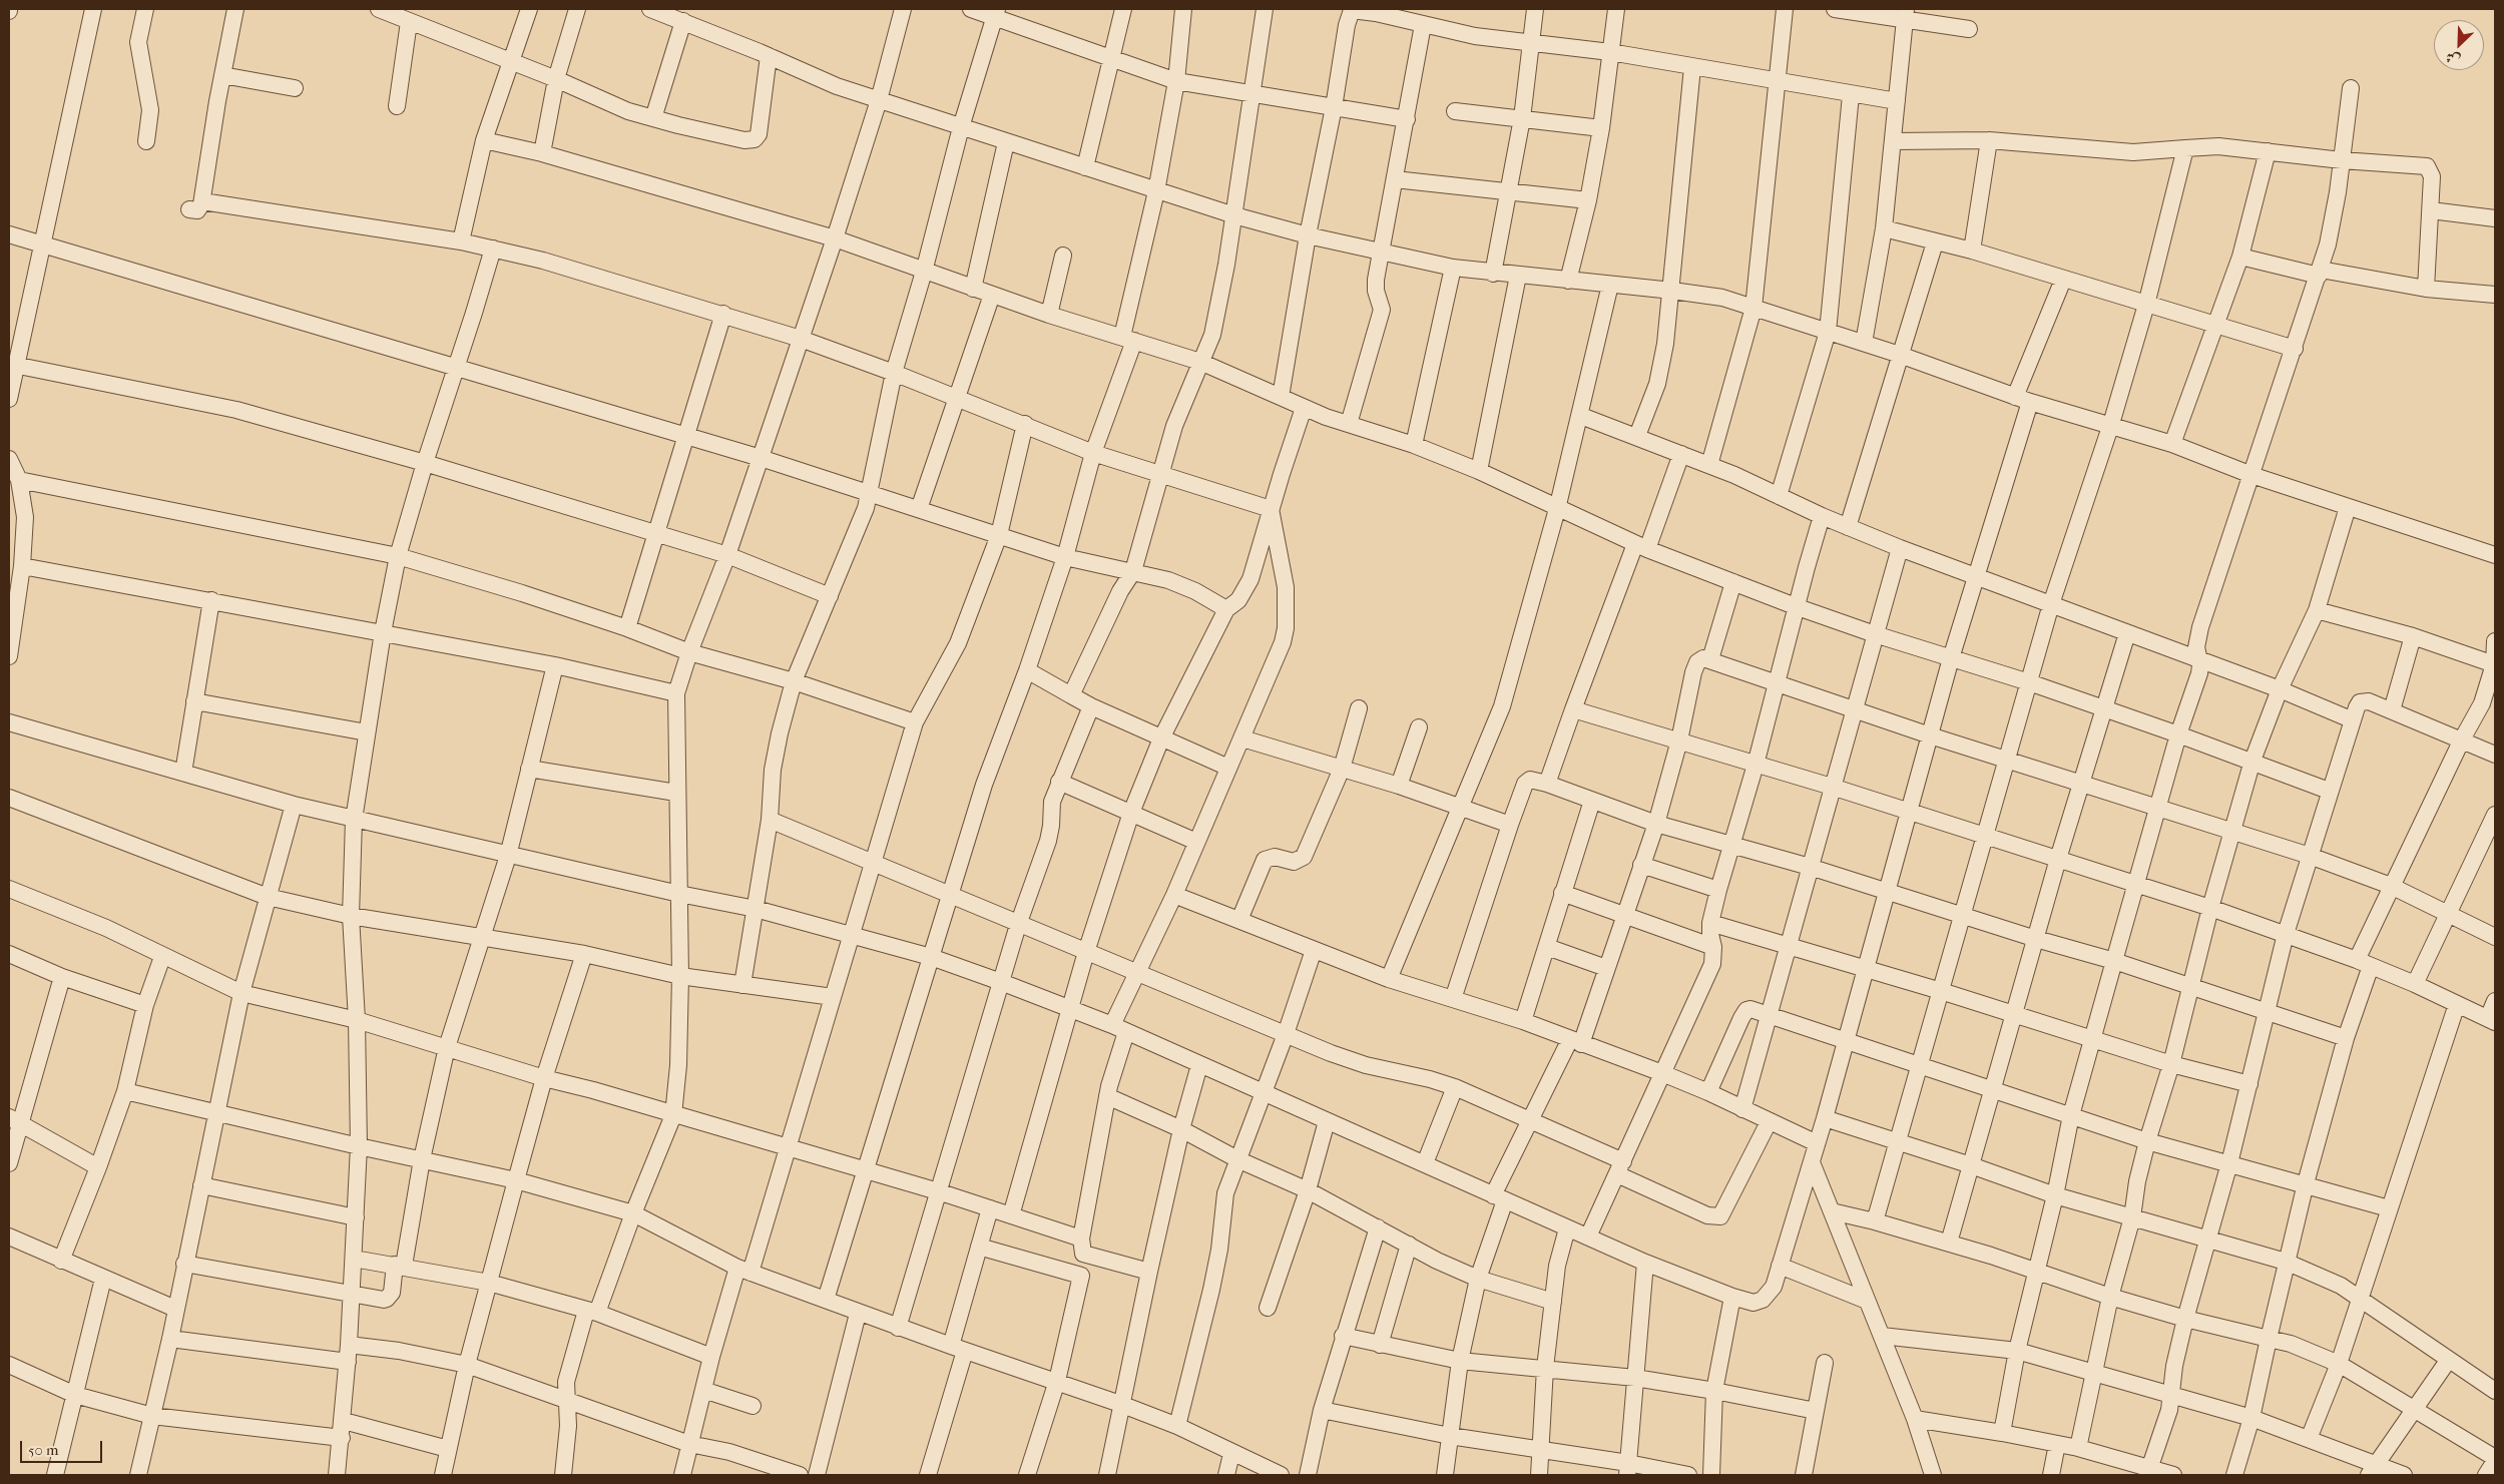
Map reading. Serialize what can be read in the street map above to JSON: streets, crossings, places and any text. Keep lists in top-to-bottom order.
{
  "scale_bar": "50 m",
  "north": "bottom left"
}
